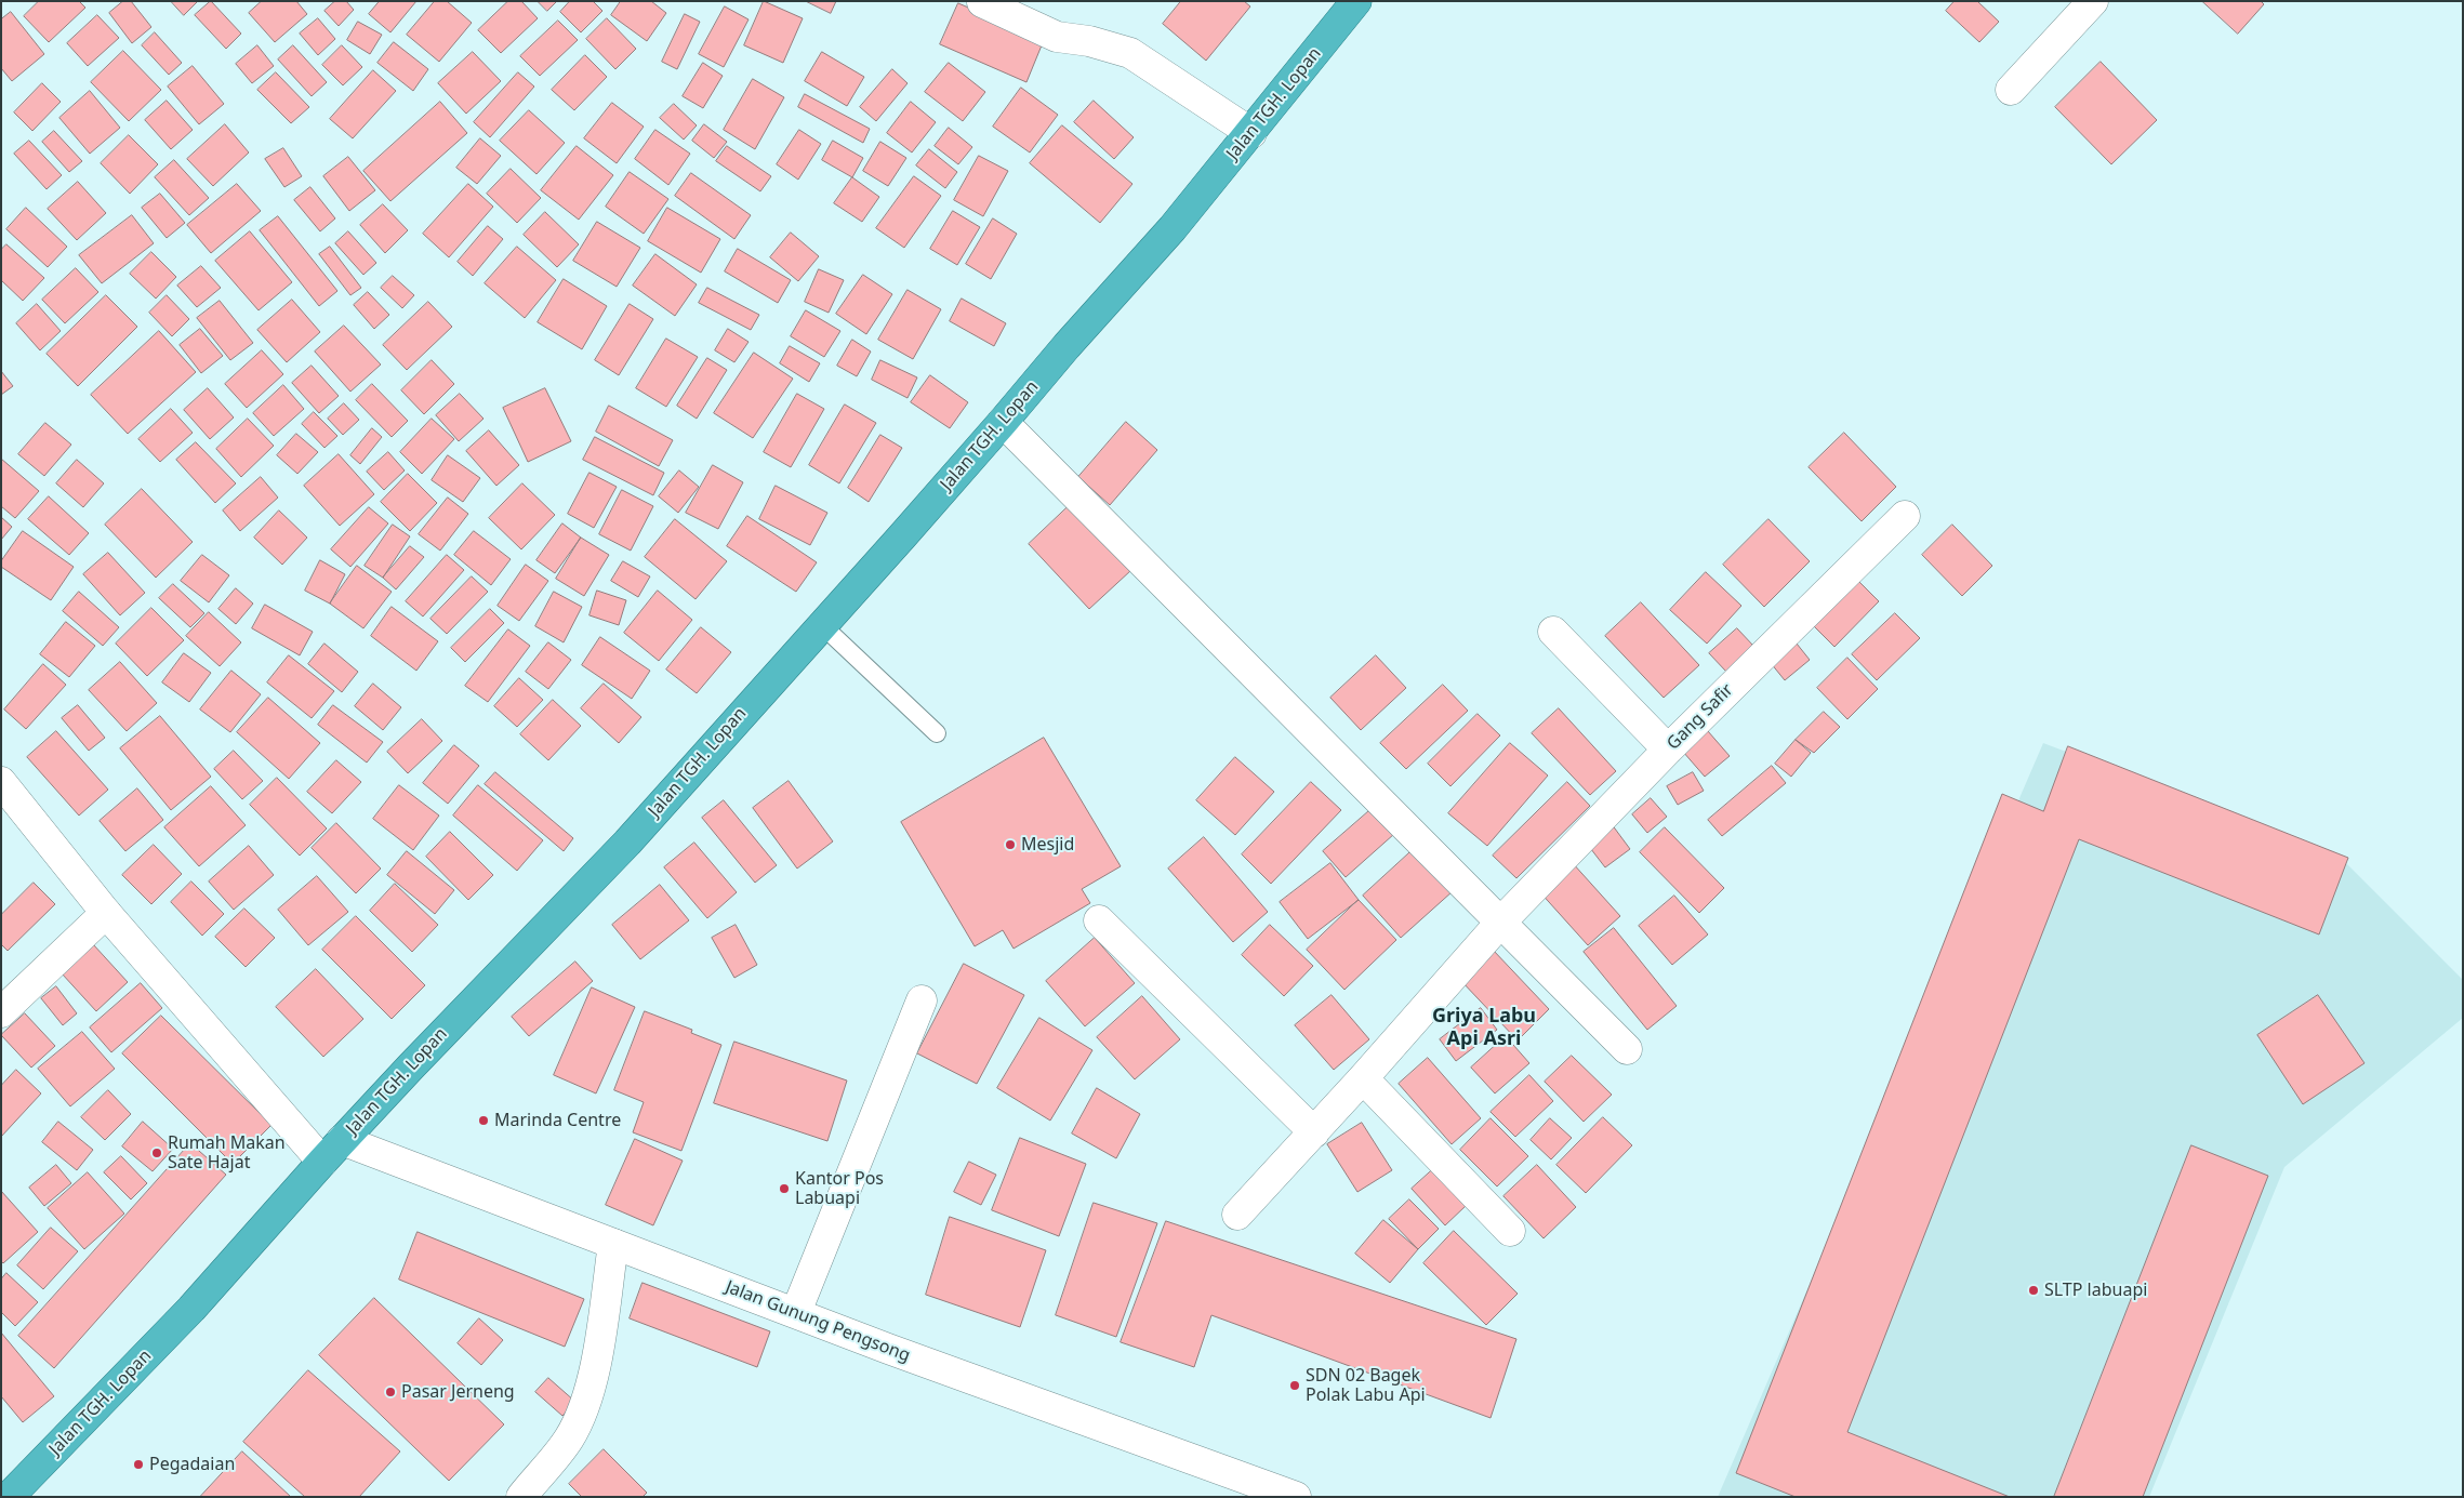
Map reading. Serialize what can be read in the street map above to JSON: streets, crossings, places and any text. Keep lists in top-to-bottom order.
{
  "streets": {
    "highway": ["Jalan TGH. Lopan"],
    "street": ["Gang Safir", "Jalan Gunung Pengsong"]
  },
  "crossings": [
    ["Jalan TGH. Lopan", "Jalan Gunung Pengsong"]
  ],
  "districts": ["Griya Labu Api Asri"],
  "places": [
    "Mesjid",
    "Marinda Centre",
    "Rumah Makan Sate Hajat",
    "Kantor Pos Labuapi",
    "SLTP labuapi",
    "SDN 02 Bagek Polak Labu Api",
    "Pasar Jerneng",
    "Pegadaian"
  ]
}
